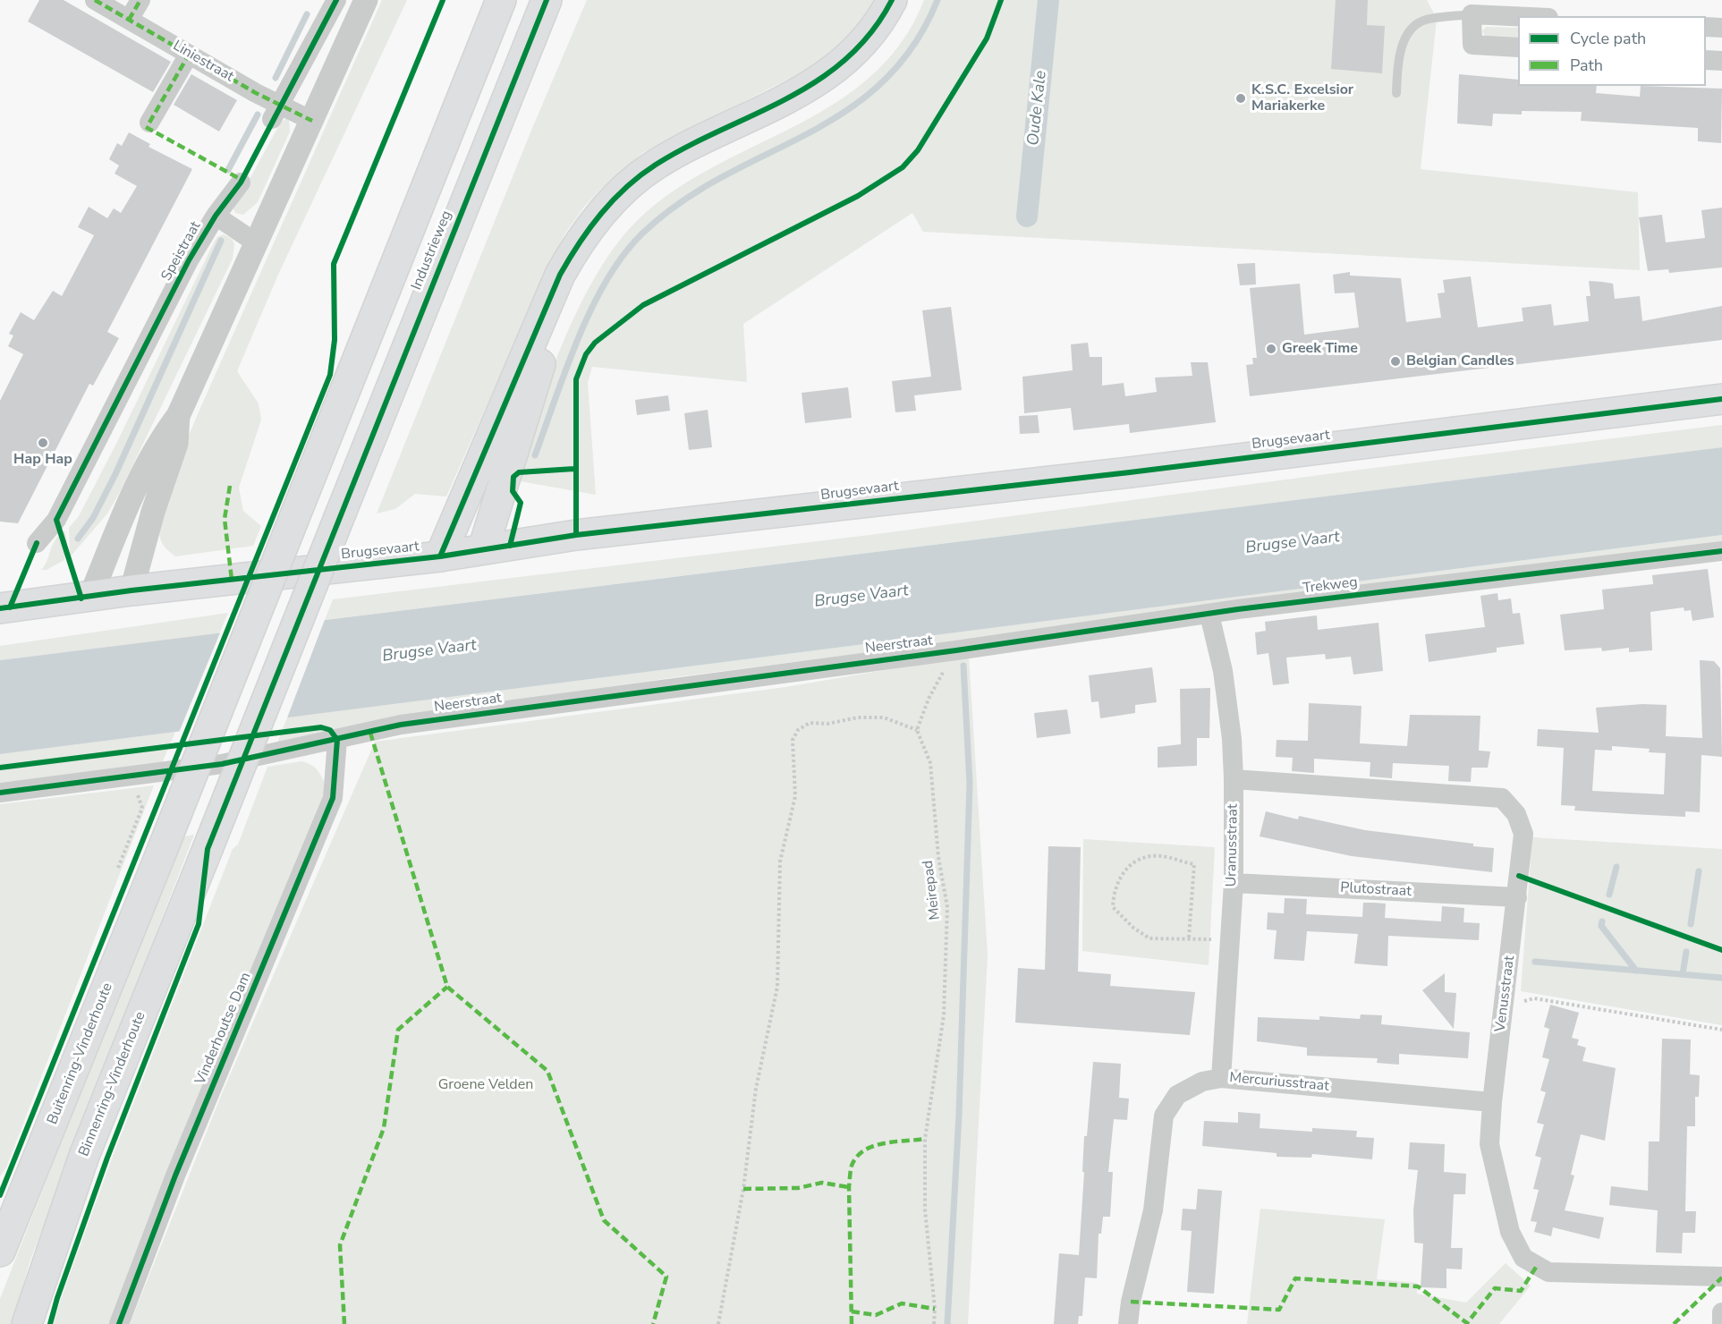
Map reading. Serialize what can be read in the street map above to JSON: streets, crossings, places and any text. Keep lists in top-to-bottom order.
{
  "streets": {
    "main road": [
      "Industrieweg",
      "Brugsevaart",
      "Buitenring-Vinderhoute",
      "Binnenring-Vinderhoute"
    ],
    "street": [
      "Liniestraat",
      "Speistraat",
      "Trekweg",
      "Neerstraat",
      "Uranusstraat",
      "Plutostraat",
      "Venusstraat",
      "Vinderhoutse Dam",
      "Mercuriusstraat"
    ],
    "path": ["Meirepad"]
  },
  "crossings": [
    ["Industrieweg", "Buitenring-Vinderhoute"],
    ["Industrieweg", "Binnenring-Vinderhoute"],
    ["Trekweg", "Neerstraat"],
    ["Trekweg", "Uranusstraat"],
    ["Neerstraat", "Vinderhoutse Dam"],
    ["Uranusstraat", "Plutostraat"],
    ["Uranusstraat", "Venusstraat"],
    ["Uranusstraat", "Mercuriusstraat"],
    ["Plutostraat", "Venusstraat"],
    ["Venusstraat", "Mercuriusstraat"]
  ],
  "water": ["Oude Kale", "Brugse Vaart"],
  "parks": ["Groene Velden"],
  "places": [
    "K.S.C. Excelsior Mariakerke",
    "Greek Time",
    "Belgian Candles",
    "Hap Hap"
  ],
  "legend": ["Cycle path", "Path"]
}
